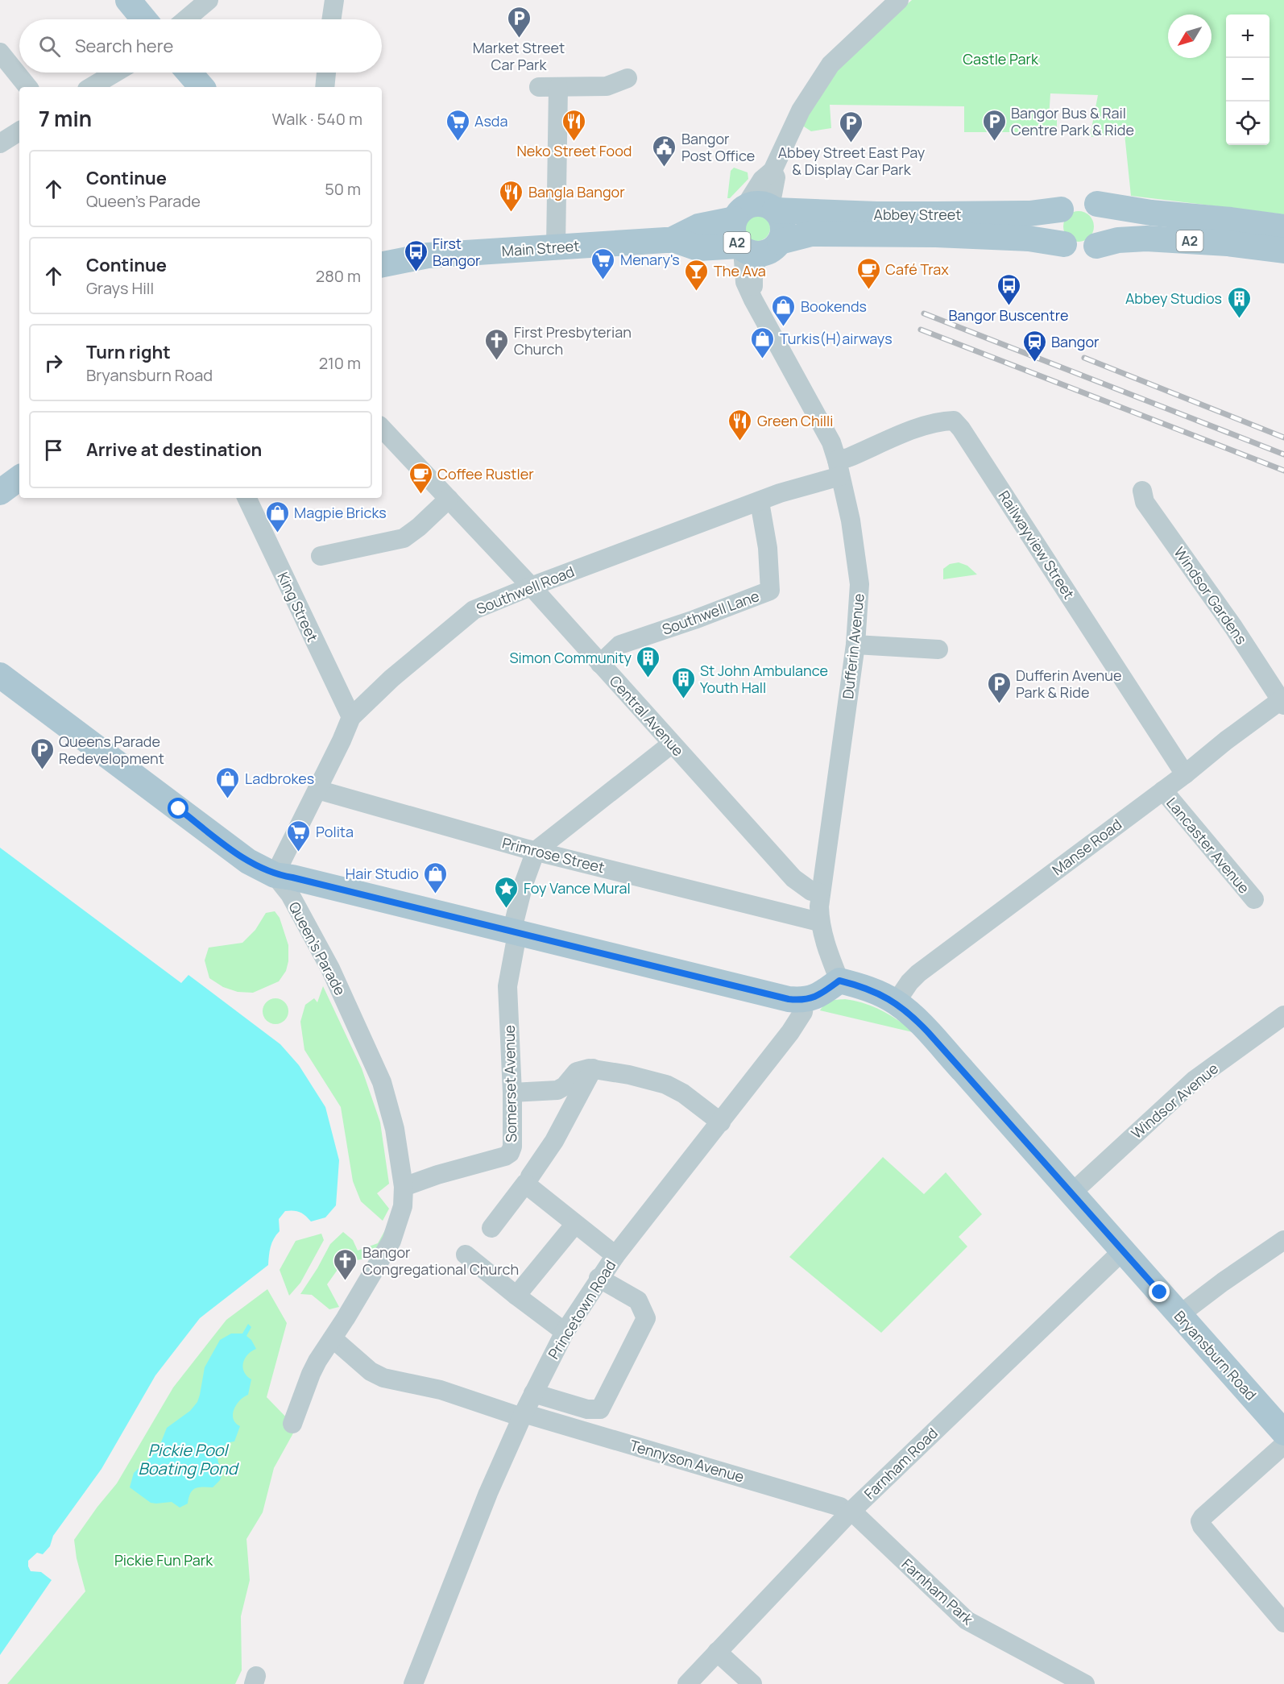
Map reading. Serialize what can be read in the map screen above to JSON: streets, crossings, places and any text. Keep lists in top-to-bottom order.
{
  "streets": {
    "main road": [
      "Abbey Street",
      "A2",
      "Main Street",
      "Queen's Parade",
      "Bryansburn Road"
    ],
    "street": [
      "Railwayview Street",
      "Southwell Road",
      "Windsor Gardens",
      "King Street",
      "Southwell Lane",
      "Dufferin Avenue",
      "Central Avenue",
      "Lancaster Avenue",
      "Manse Road",
      "Primrose Street",
      "Somerset Avenue",
      "Windsor Avenue",
      "Princetown Road",
      "Tennyson Avenue",
      "Farnham Road",
      "Farnham Park"
    ]
  },
  "crossings": [
    ["Abbey Street", "A2"],
    ["Abbey Street", "Main Street"],
    ["Abbey Street", "Dufferin Avenue"],
    ["A2", "Main Street"],
    ["A2", "Dufferin Avenue"],
    ["Main Street", "Dufferin Avenue"],
    ["Railwayview Street", "Southwell Road"],
    ["Railwayview Street", "Dufferin Avenue"],
    ["Railwayview Street", "Manse Road"],
    ["Southwell Road", "King Street"],
    ["Southwell Road", "Southwell Lane"],
    ["Southwell Road", "Dufferin Avenue"],
    ["Southwell Road", "Central Avenue"],
    ["Southwell Road", "Primrose Street"],
    ["Southwell Road", "Queen's Parade"],
    ["Windsor Gardens", "Manse Road"],
    ["Southwell Lane", "Central Avenue"],
    ["Dufferin Avenue", "Central Avenue"],
    ["Dufferin Avenue", "Primrose Street"],
    ["Dufferin Avenue", "Bryansburn Road"],
    ["Lancaster Avenue", "Manse Road"],
    ["Manse Road", "Bryansburn Road"],
    ["Primrose Street", "Somerset Avenue"],
    ["Queen's Parade", "Somerset Avenue"],
    ["Queen's Parade", "Tennyson Avenue"],
    ["Windsor Avenue", "Bryansburn Road"],
    ["Princetown Road", "Tennyson Avenue"],
    ["Bryansburn Road", "Farnham Road"],
    ["Tennyson Avenue", "Farnham Road"],
    ["Tennyson Avenue", "Farnham Park"],
    ["Farnham Road", "Farnham Park"]
  ],
  "water": ["Pickie Pool Boating Pond"],
  "parks": ["Castle Park", "Pickie Fun Park"],
  "places": {
    "parking": [
      "Market Street Car Park",
      "Bangor Bus & Rail Centre Park & Ride",
      "Abbey Street East Pay & Display Car Park",
      "Dufferin Avenue Park & Ride",
      "Queens Parade Redevelopment"
    ],
    "supermarket": ["Asda", "Menary's", "Polita"],
    "restaurant": ["Neko Street Food", "Bangla Bangor", "Green Chilli"],
    "public building": ["Bangor Post Office"],
    "bus stop": ["First Bangor", "Bangor Buscentre"],
    "cafe": ["Café Trax", "Coffee Rustler"],
    "bar": ["The Ava"],
    "building": ["Abbey Studios", "Simon Community", "St John Ambulance Youth Hall"],
    "shop": [
      "Bookends",
      "Turkis(H)airways",
      "Magpie Bricks",
      "Ladbrokes",
      "Hair Studio"
    ],
    "church": ["First Presbyterian Church", "Bangor Congregational Church"],
    "station": ["Bangor"],
    "place": ["Foy Vance Mural"]
  },
  "north": "bottom left",
  "page": {
    "map_buttons": ["+", "−"],
    "search": "Search here",
    "heading": ["7 min", "Walk · 540 m"],
    "list": [
      ["Continue", "Queen's Parade", "50 m"],
      ["Continue", "Grays Hill", "280 m"],
      ["Turn right", "Bryansburn Road", "210 m"],
      "Arrive at destination"
    ]
  }
}
